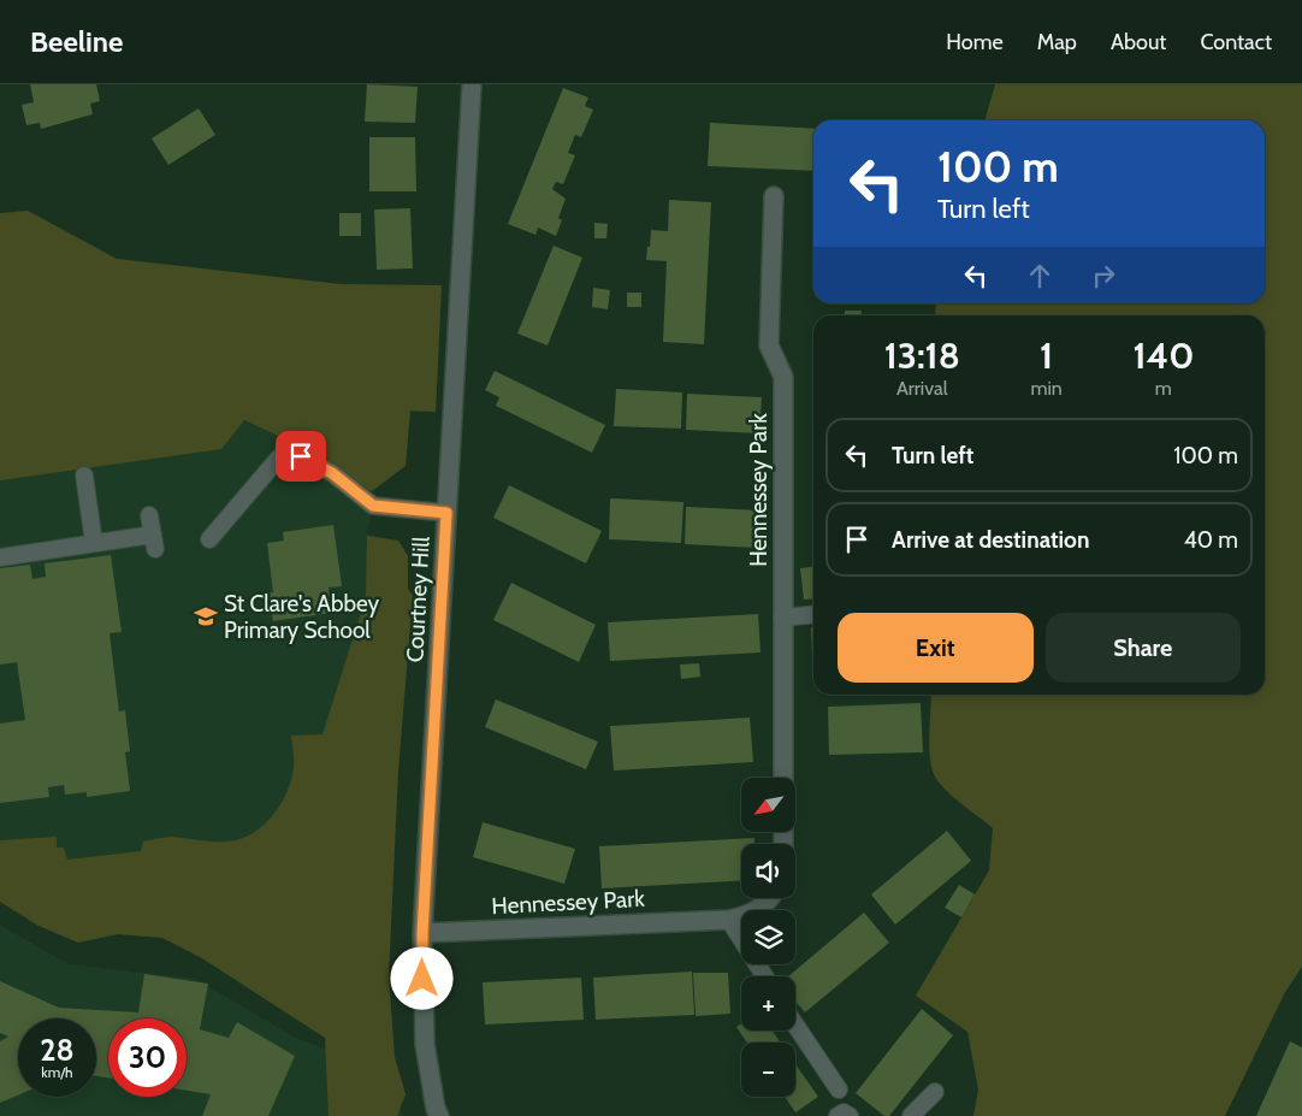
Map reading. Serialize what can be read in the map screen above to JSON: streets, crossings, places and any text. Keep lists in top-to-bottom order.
{
  "streets": {
    "street": ["Hennessey Park", "Courtney Hill"]
  },
  "crossings": [
    ["Hennessey Park", "Courtney Hill"]
  ],
  "places": {
    "school or university": ["St Clare's Abbey Primary School"]
  },
  "north": "bottom left",
  "page": {
    "header": "Beeline",
    "nav": [
      "Home",
      "Map",
      "About",
      "Contact"
    ],
    "turn": ["100 m", "Turn left"],
    "eta": [
      "13:18",
      "Arrival",
      "1",
      "min",
      "140",
      "m"
    ],
    "list": [
      {
        "name": "Turn left",
        "value": "100 m"
      },
      {
        "name": "Arrive at destination",
        "value": "40 m"
      }
    ],
    "buttons": ["Exit", "Share"],
    "map_buttons": ["+", "−"],
    "speed": "28 km/h",
    "limit": "30"
  }
}
